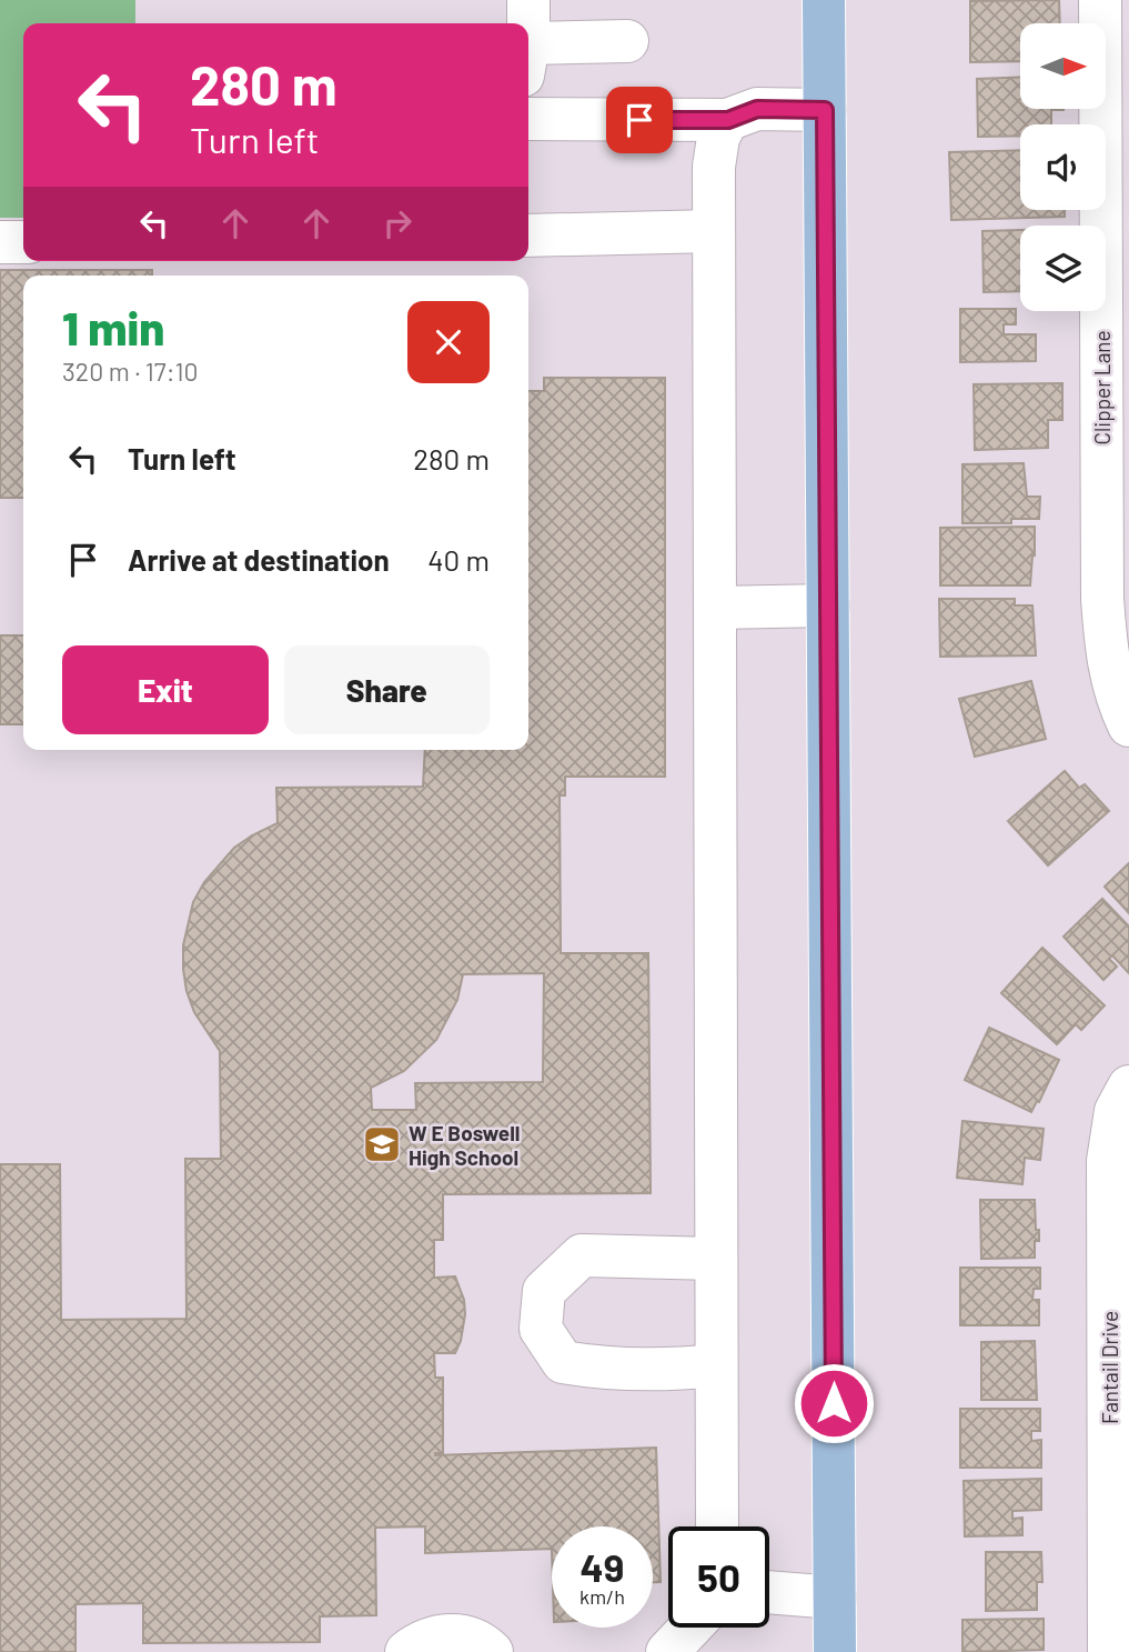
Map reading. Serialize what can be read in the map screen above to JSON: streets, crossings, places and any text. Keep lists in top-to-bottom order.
{
  "streets": {
    "street": ["Clipper Lane", "Fantail Drive"]
  },
  "places": {
    "school or university": ["W E Boswell High School"]
  },
  "north": "right",
  "page": {
    "turn": ["280 m", "Turn left"],
    "heading": ["1 min", "320 m · 17:10"],
    "list": [
      {
        "name": "Turn left",
        "value": "280 m"
      },
      {
        "name": "Arrive at destination",
        "value": "40 m"
      }
    ],
    "buttons": ["Exit", "Share"],
    "speed": "49 km/h",
    "limit": "50"
  }
}
